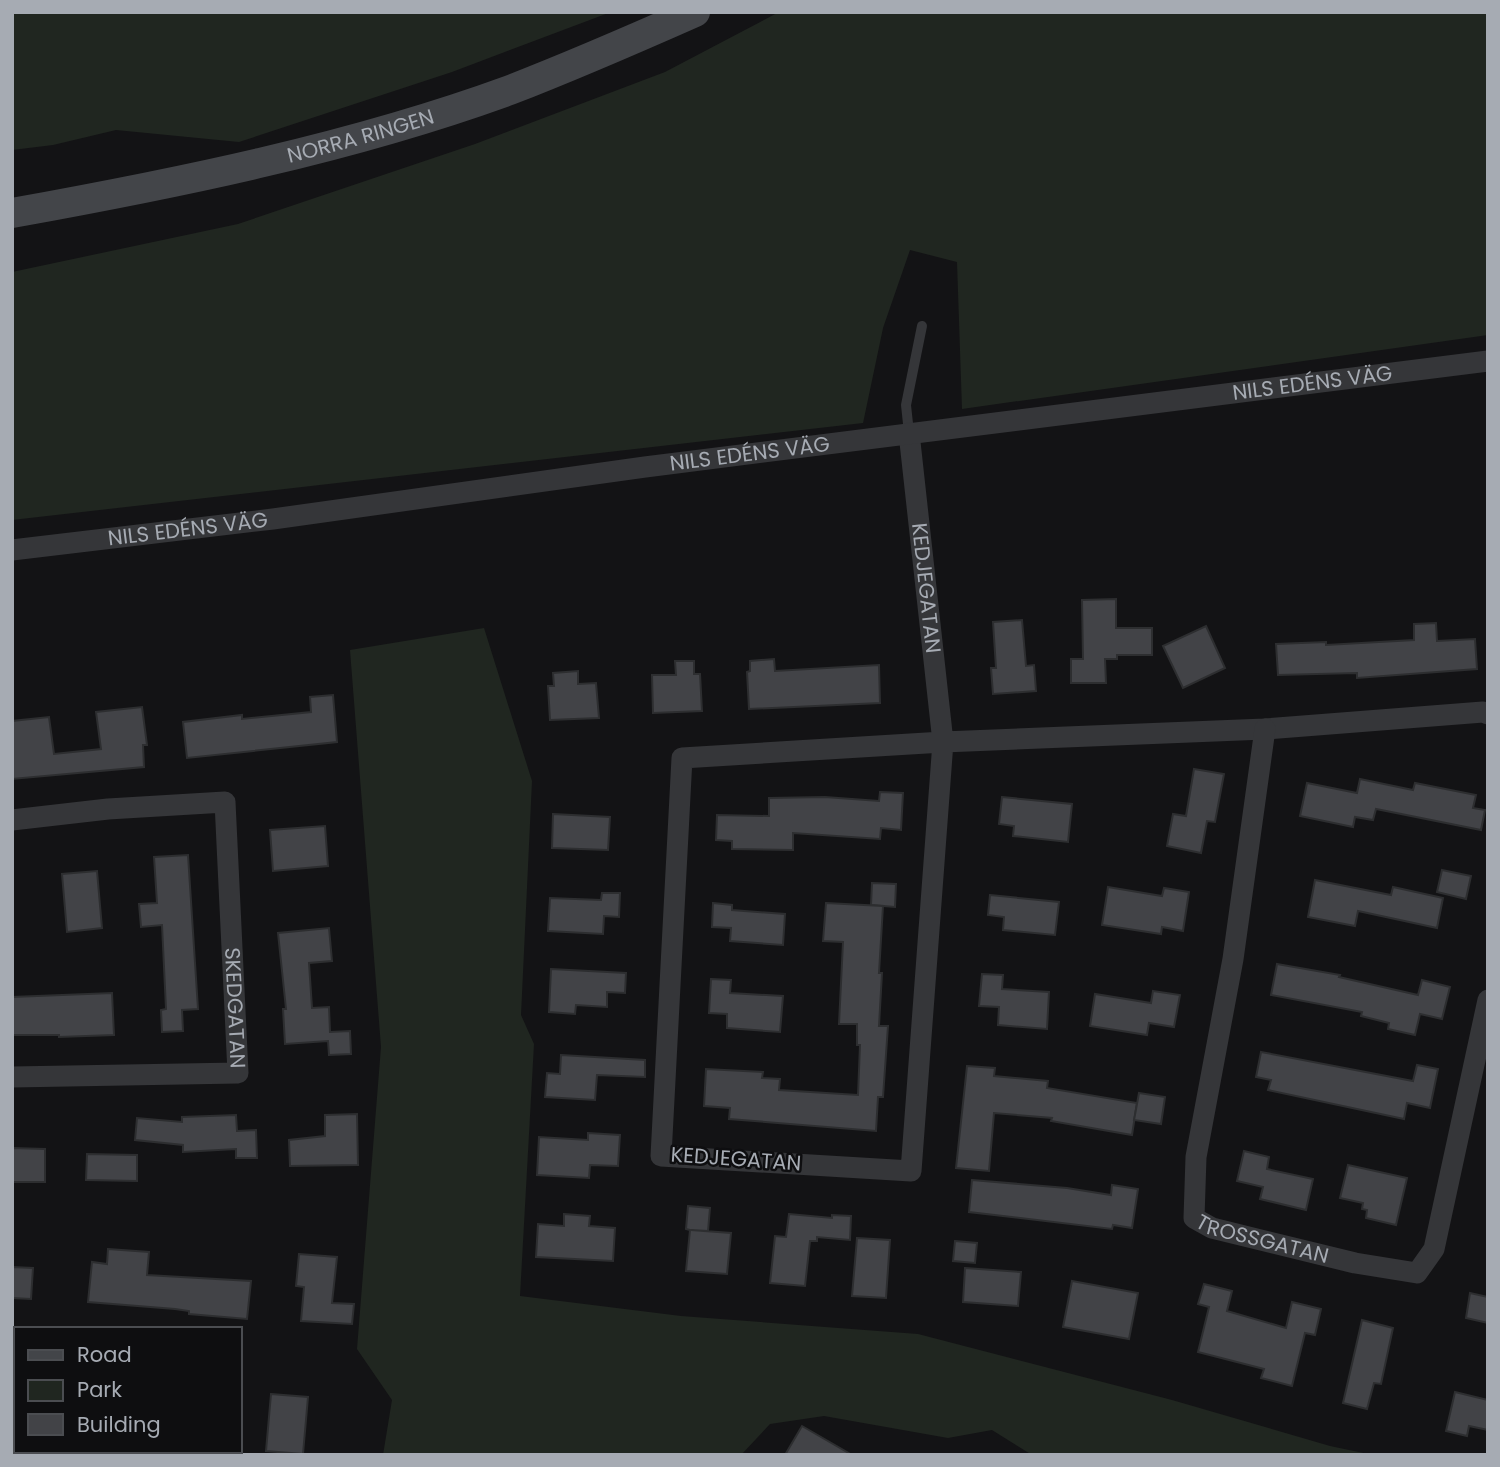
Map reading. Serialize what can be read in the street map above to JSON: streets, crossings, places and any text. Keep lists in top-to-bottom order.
{
  "streets": {
    "main road": ["NORRA RINGEN"],
    "street": [
      "NILS EDÉNS VÄG",
      "KEDJEGATAN",
      "SKEDGATAN",
      "TROSSGATAN"
    ]
  },
  "crossings": [
    ["NILS EDÉNS VÄG", "KEDJEGATAN"]
  ],
  "legend": ["Road", "Park", "Building"]
}
